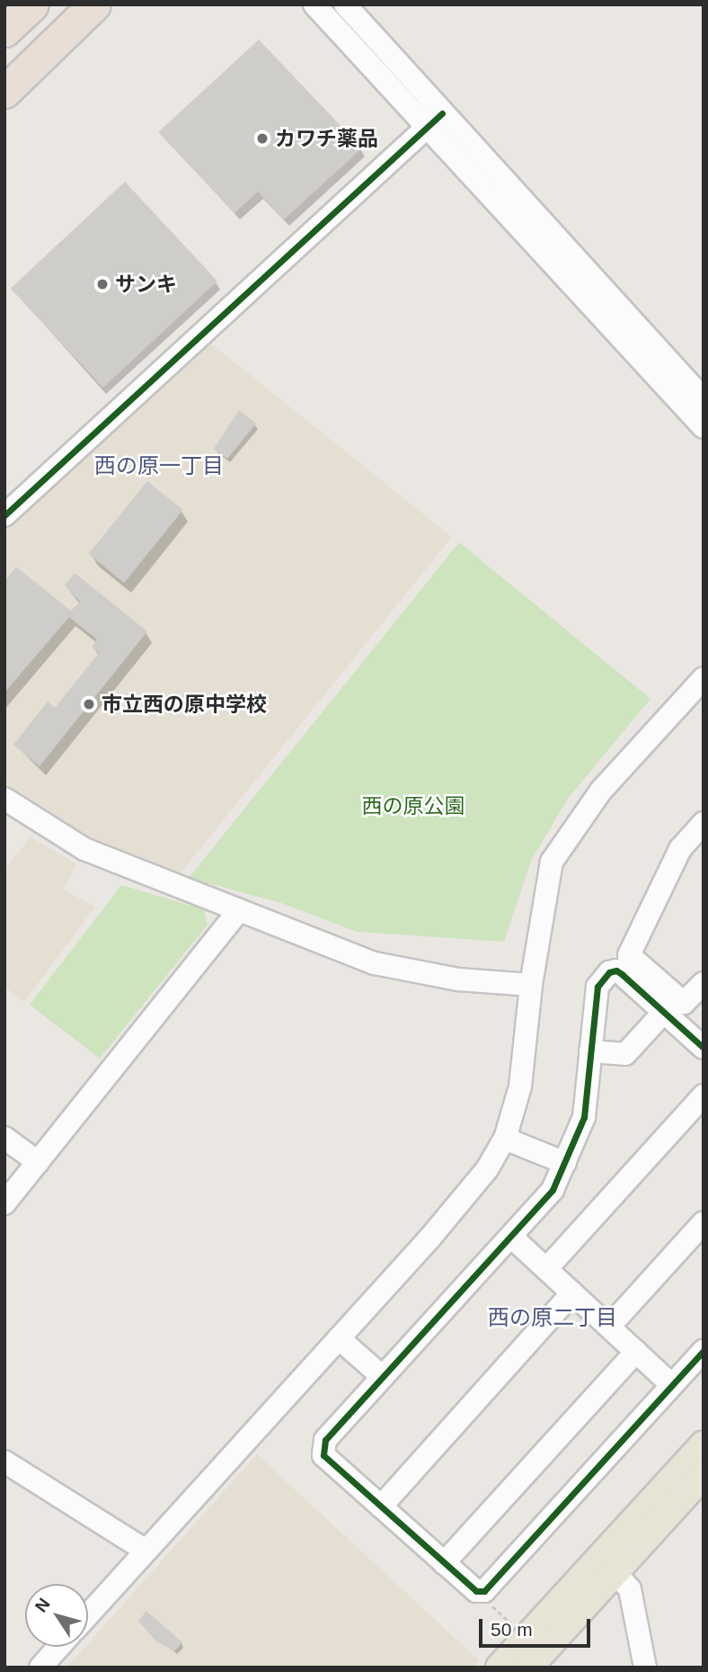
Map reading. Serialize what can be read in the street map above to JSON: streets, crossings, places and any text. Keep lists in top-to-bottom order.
{
  "districts": ["西の原一丁目", "西の原二丁目"],
  "parks": ["西の原公園"],
  "places": ["カワチ薬品", "サンキ", "市立西の原中学校"],
  "scale_bar": "50 m",
  "north": "top left"
}
